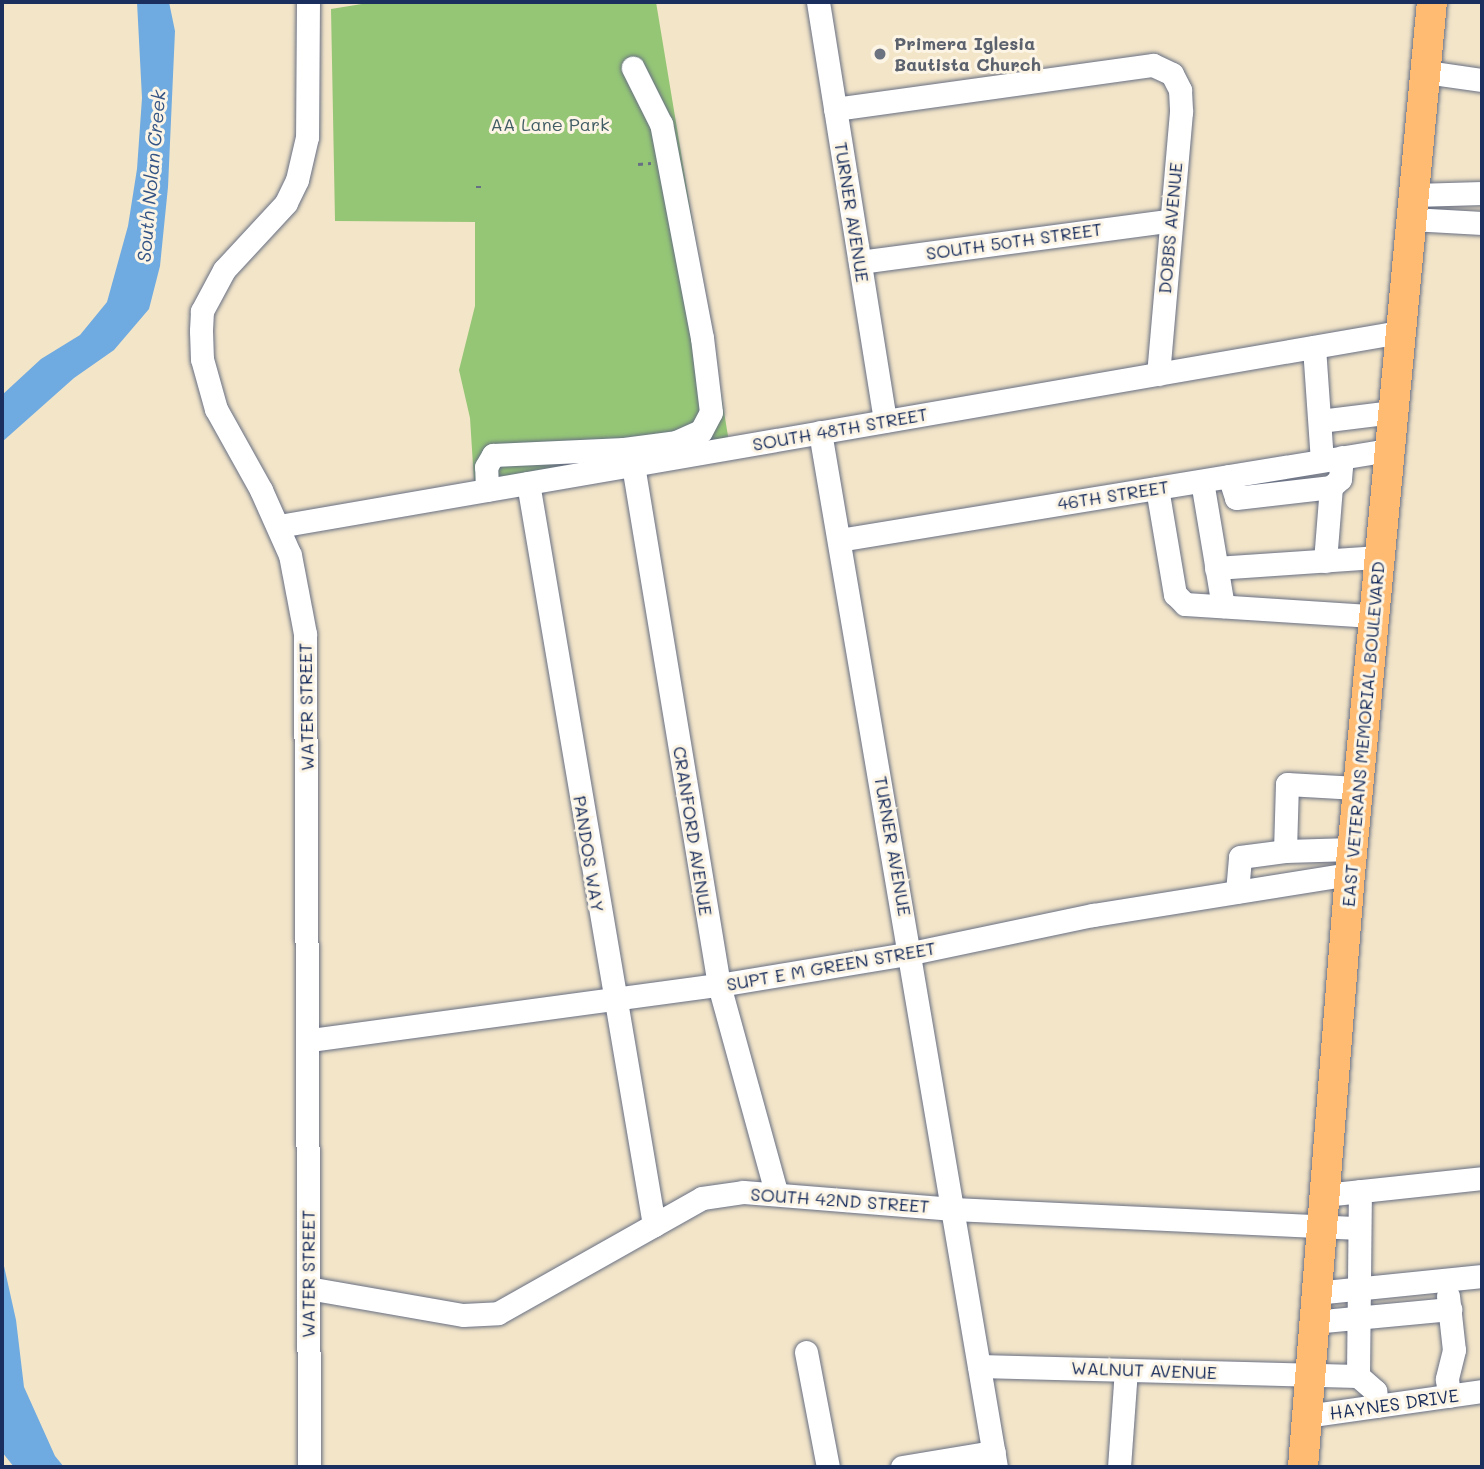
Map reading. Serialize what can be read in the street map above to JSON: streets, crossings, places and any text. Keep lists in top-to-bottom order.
{
  "streets": {
    "main road": ["EAST VETERANS MEMORIAL BOULEVARD"],
    "street": [
      "TURNER AVENUE",
      "DOBBS AVENUE",
      "SOUTH 50TH STREET",
      "SOUTH 48TH STREET",
      "46TH STREET",
      "WATER STREET",
      "CRANFORD AVENUE",
      "PANDOS WAY",
      "SUPT E M GREEN STREET",
      "SOUTH 42ND STREET",
      "WALNUT AVENUE",
      "HAYNES DRIVE"
    ]
  },
  "crossings": [
    ["TURNER AVENUE", "DOBBS AVENUE"],
    ["TURNER AVENUE", "SOUTH 50TH STREET"],
    ["TURNER AVENUE", "SOUTH 48TH STREET"],
    ["TURNER AVENUE", "46TH STREET"],
    ["TURNER AVENUE", "SUPT E M GREEN STREET"],
    ["TURNER AVENUE", "SOUTH 42ND STREET"],
    ["TURNER AVENUE", "WALNUT AVENUE"],
    ["DOBBS AVENUE", "SOUTH 50TH STREET"],
    ["DOBBS AVENUE", "SOUTH 48TH STREET"],
    ["SOUTH 48TH STREET", "WATER STREET"],
    ["SOUTH 48TH STREET", "EAST VETERANS MEMORIAL BOULEVARD"],
    ["SOUTH 48TH STREET", "CRANFORD AVENUE"],
    ["SOUTH 48TH STREET", "PANDOS WAY"],
    ["46TH STREET", "EAST VETERANS MEMORIAL BOULEVARD"],
    ["WATER STREET", "SUPT E M GREEN STREET"],
    ["WATER STREET", "SOUTH 42ND STREET"],
    ["EAST VETERANS MEMORIAL BOULEVARD", "SUPT E M GREEN STREET"],
    ["EAST VETERANS MEMORIAL BOULEVARD", "SOUTH 42ND STREET"],
    ["EAST VETERANS MEMORIAL BOULEVARD", "WALNUT AVENUE"],
    ["EAST VETERANS MEMORIAL BOULEVARD", "HAYNES DRIVE"],
    ["CRANFORD AVENUE", "SUPT E M GREEN STREET"],
    ["CRANFORD AVENUE", "SOUTH 42ND STREET"],
    ["PANDOS WAY", "SUPT E M GREEN STREET"],
    ["PANDOS WAY", "SOUTH 42ND STREET"]
  ],
  "water": ["South Nolan Creek"],
  "parks": ["AA Lane Park"],
  "places": ["Primera Iglesia Bautista Church"]
}
